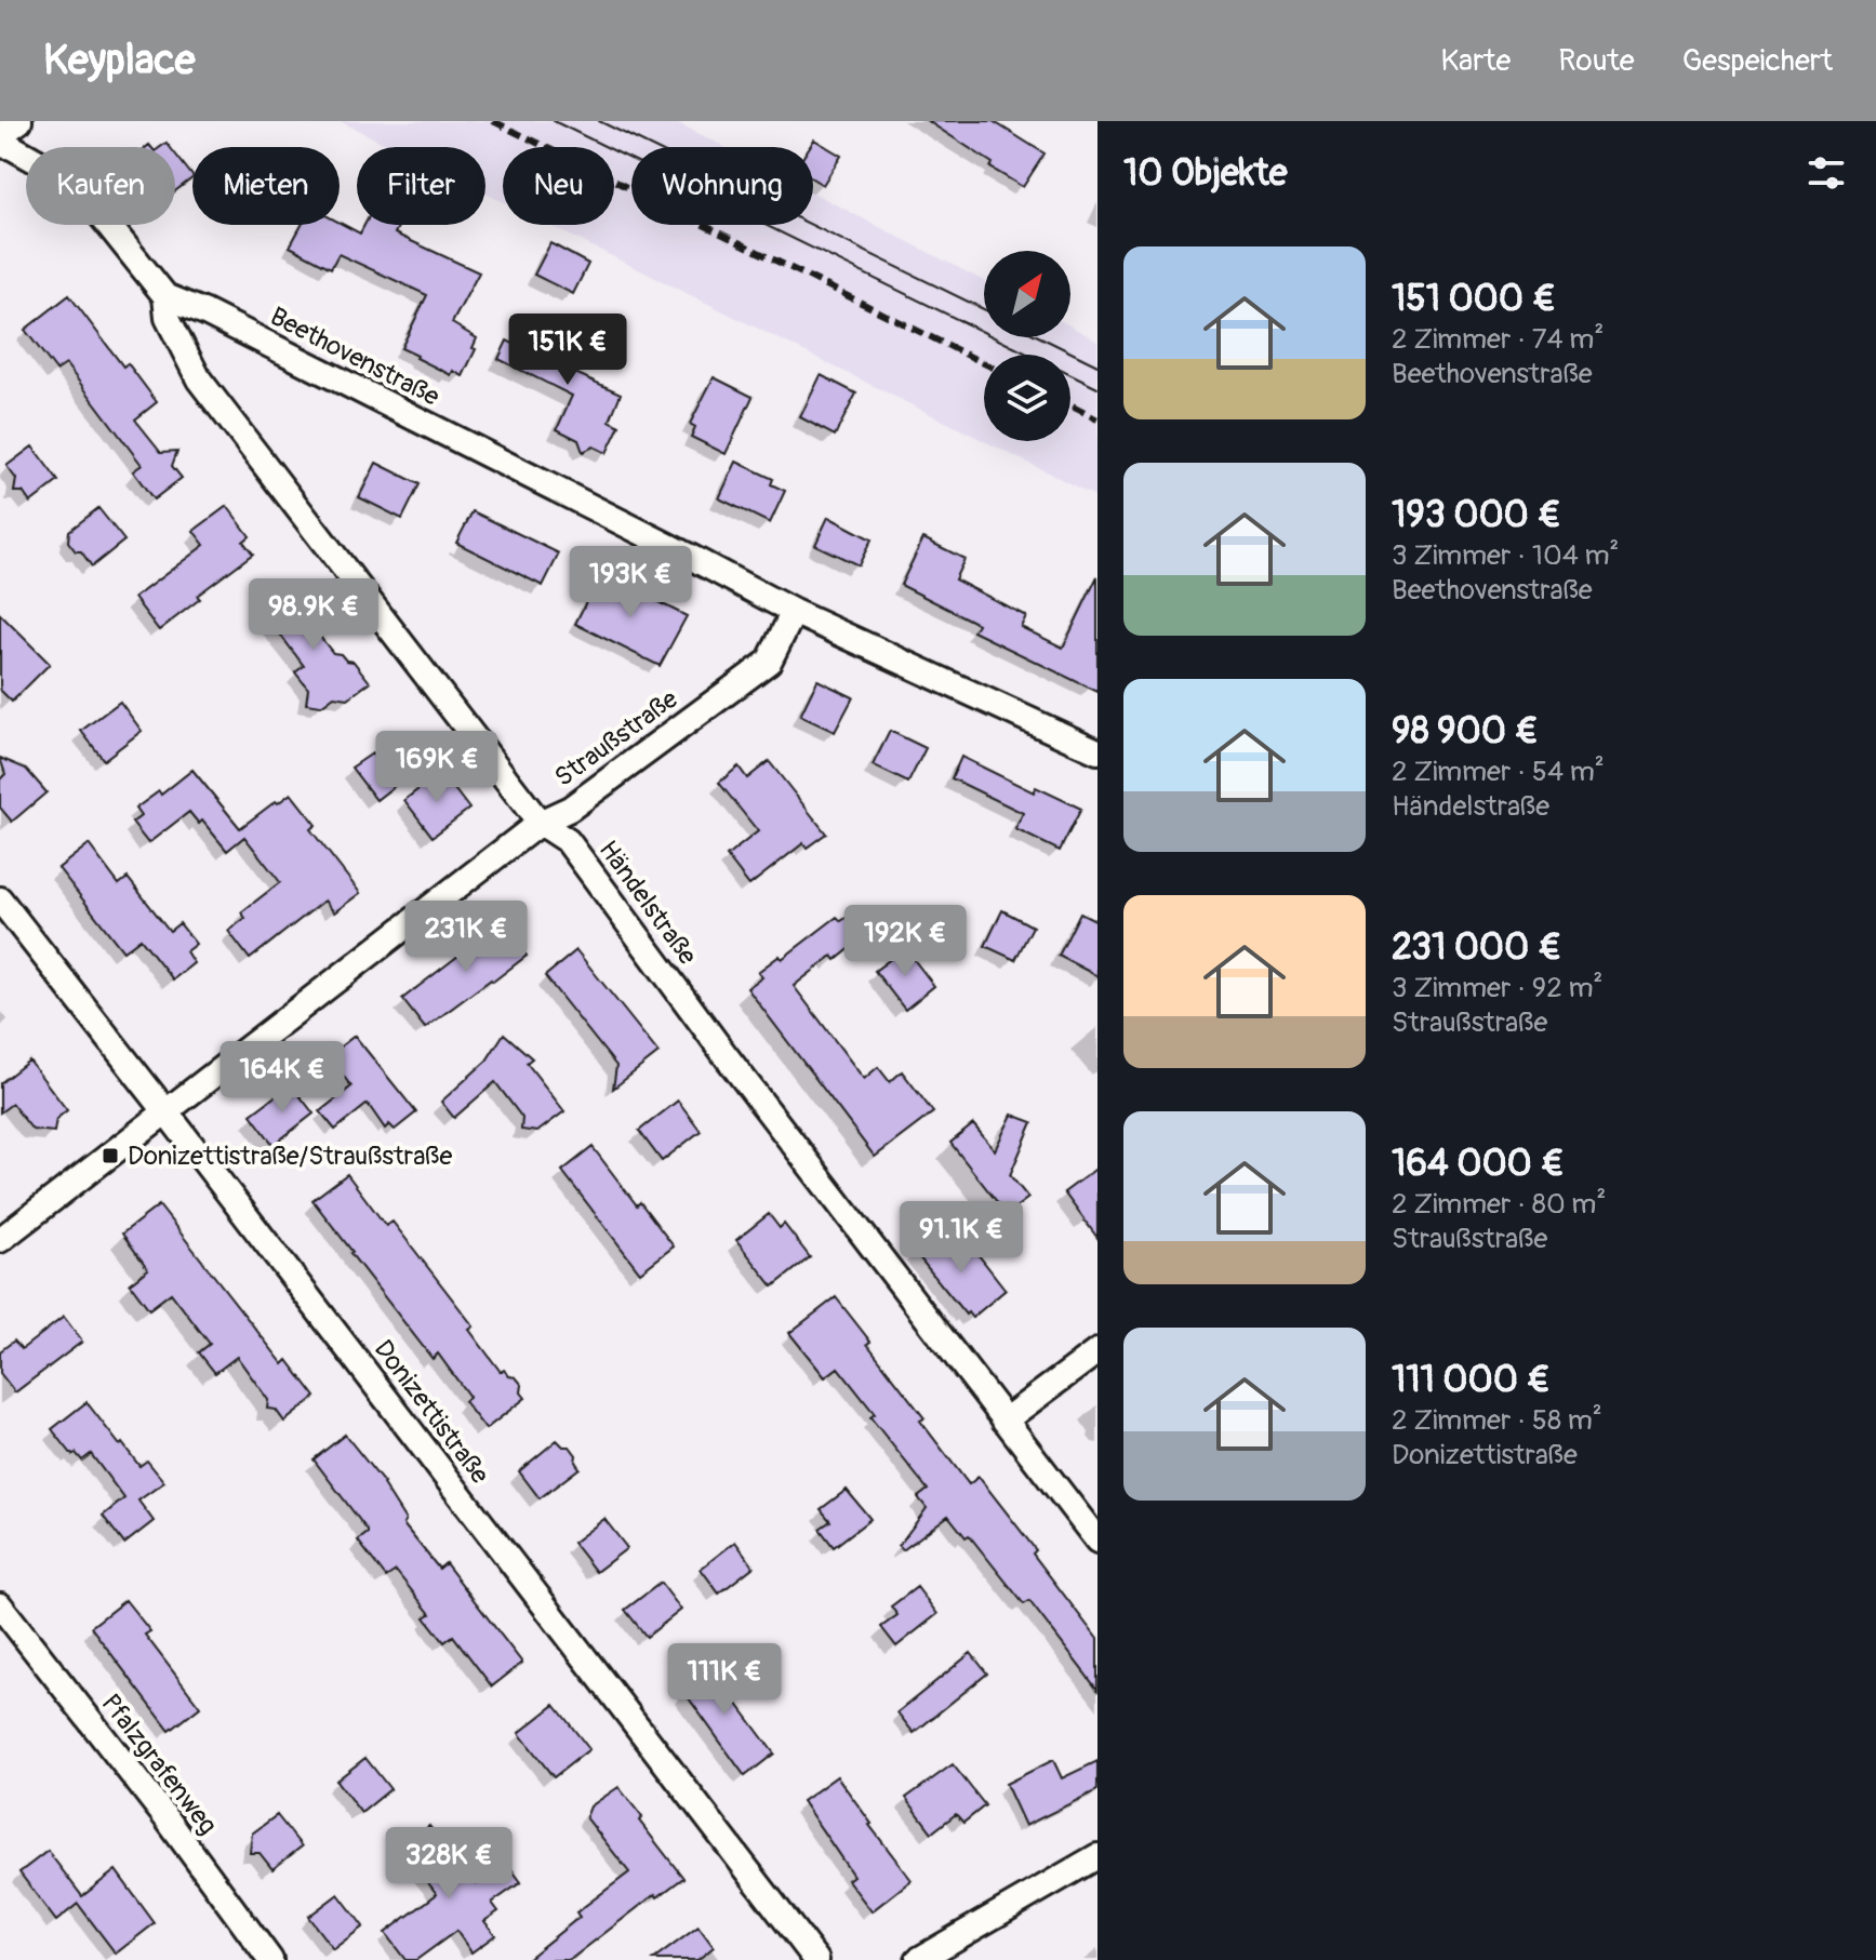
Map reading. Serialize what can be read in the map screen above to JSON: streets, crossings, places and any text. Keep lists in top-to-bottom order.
{
  "streets": {
    "street": [
      "Beethovenstraße",
      "Straußstraße",
      "Händelstraße",
      "Donizettistraße",
      "Pfalzgrafenweg"
    ]
  },
  "crossings": [
    ["Beethovenstraße", "Straußstraße"],
    ["Beethovenstraße", "Händelstraße"],
    ["Straußstraße", "Händelstraße"],
    ["Straußstraße", "Donizettistraße"]
  ],
  "places": {
    "transit": ["Donizettistraße/Straußstraße"]
  },
  "north": "top right",
  "page": {
    "header": "Keyplace",
    "nav": ["Karte", "Route", "Gespeichert"],
    "heading": "10 Objekte",
    "chip": [
      "Kaufen",
      "Mieten",
      "Filter",
      "Neu",
      "Wohnung"
    ],
    "list": [
      {
        "name": "151 000 €",
        "note": "2 Zimmer · 74 m² · Beethovenstraße"
      },
      {
        "name": "193 000 €",
        "note": "3 Zimmer · 104 m² · Beethovenstraße"
      },
      {
        "name": "98 900 €",
        "note": "2 Zimmer · 54 m² · Händelstraße"
      },
      {
        "name": "231 000 €",
        "note": "3 Zimmer · 92 m² · Straußstraße"
      },
      {
        "name": "164 000 €",
        "note": "2 Zimmer · 80 m² · Straußstraße"
      },
      {
        "name": "111 000 €",
        "note": "2 Zimmer · 58 m² · Donizettistraße"
      }
    ],
    "price": [
      "151K €",
      "193K €",
      "98.9K €",
      "169K €",
      "231K €",
      "192K €",
      "164K €",
      "91.1K €",
      "111K €",
      "328K €"
    ]
  }
}
